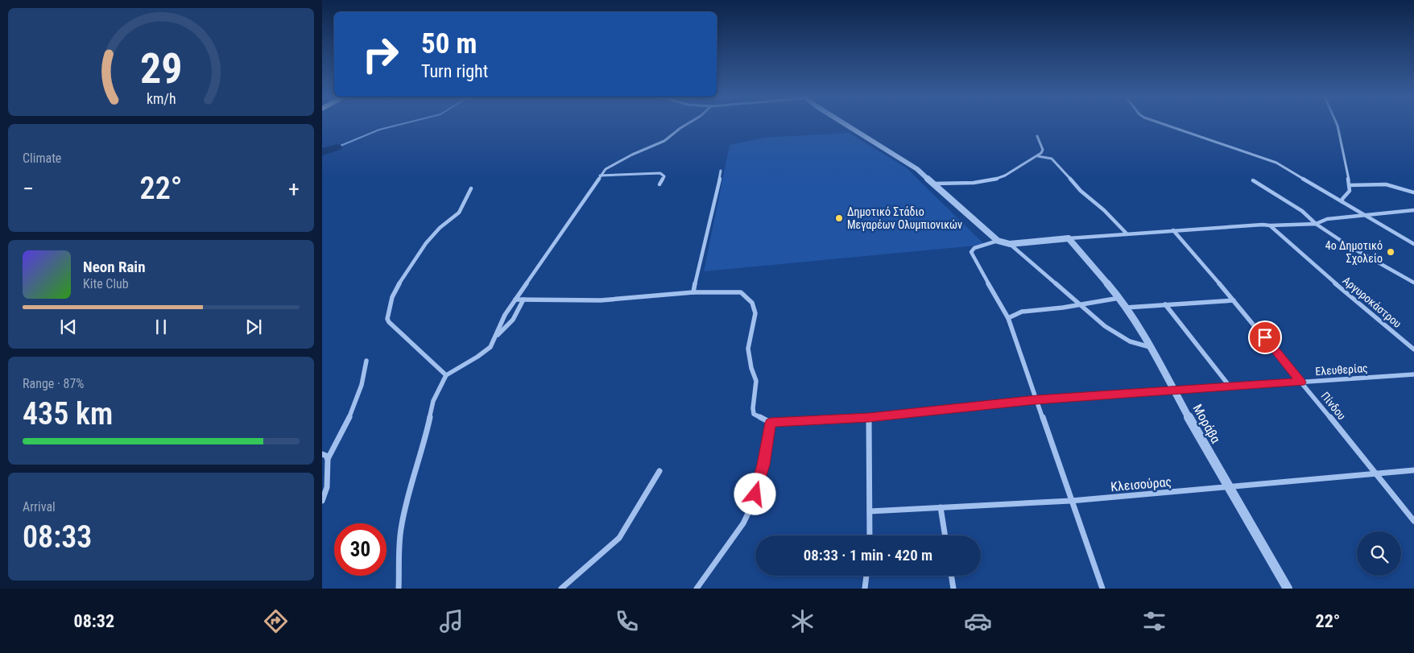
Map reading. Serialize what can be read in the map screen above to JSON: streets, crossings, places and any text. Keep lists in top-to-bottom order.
{
  "streets": {
    "street": [
      "Αργυροκάστρου",
      "Ελευθερίας",
      "Πίνδου",
      "Μοράβα",
      "Κλεισούρας"
    ]
  },
  "crossings": [
    ["Ελευθερίας", "Πίνδου"],
    ["Ελευθερίας", "Μοράβα"],
    ["Πίνδου", "Κλεισούρας"],
    ["Μοράβα", "Κλεισούρας"]
  ],
  "places": ["Δημοτικό Στάδιο Μεγαρέων Ολυμπιονικών", "4ο Δημοτικό Σχολείο"],
  "page": {
    "turn": ["50 m", "Turn right"],
    "tile": [
      "Climate",
      ["Range · 87%", "435 km"],
      ["Arrival", "08:33"]
    ],
    "heat": ["−", "22°", "+"],
    "song": ["Neon Rain", "Kite Club"],
    "limit": "30",
    "trip": "08:33 · 1 min · 420 m",
    "tabs": ["08:32", "22°"],
    "gauge": ["29", "km/h"]
  }
}
